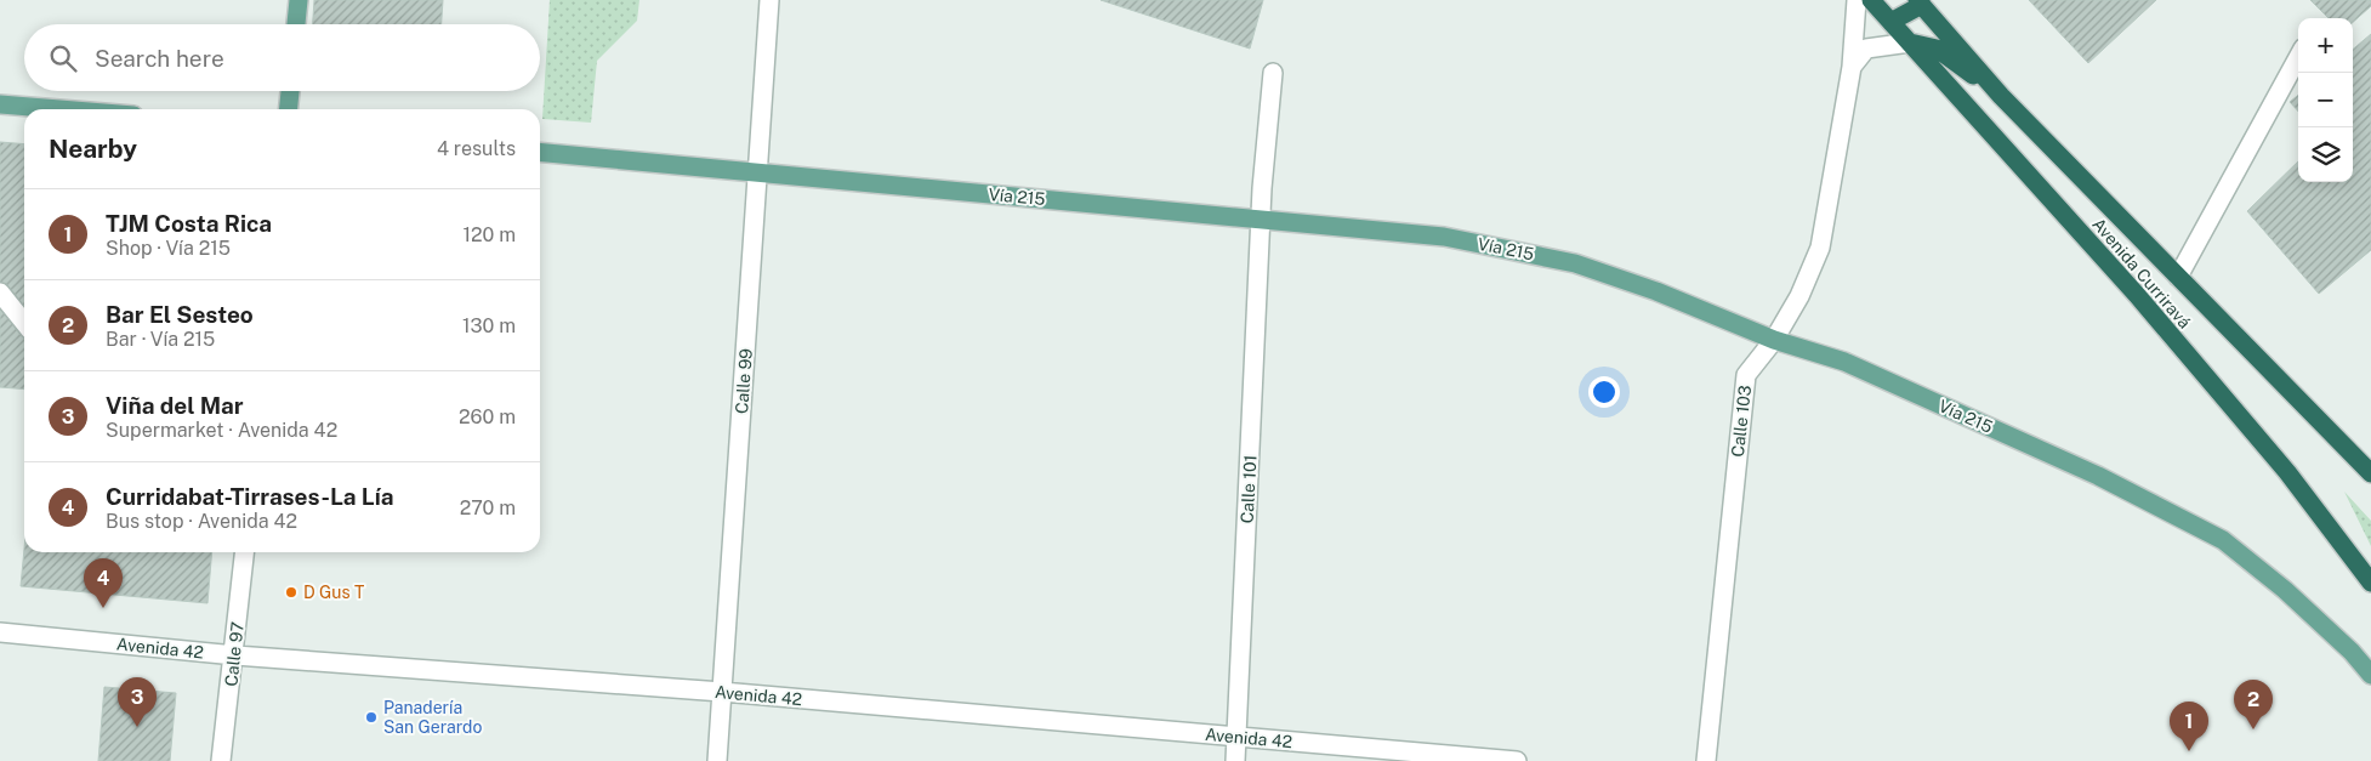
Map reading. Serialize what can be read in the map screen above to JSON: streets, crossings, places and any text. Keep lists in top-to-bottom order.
{
  "streets": {
    "highway": ["Avenida Curriravá"],
    "main road": ["Vía 215"],
    "street": [
      "Calle 99",
      "Calle 103",
      "Calle 101",
      "Avenida 42",
      "Calle 97"
    ]
  },
  "crossings": [
    ["Vía 215", "Calle 99"],
    ["Vía 215", "Calle 103"],
    ["Vía 215", "Calle 101"],
    ["Calle 99", "Avenida 42"],
    ["Calle 101", "Avenida 42"],
    ["Avenida 42", "Calle 97"]
  ],
  "places": ["D Gus T", "Panadería San Gerardo"],
  "page": {
    "map_buttons": ["+", "−"],
    "search": "Search here",
    "heading": ["Nearby", "4 results"],
    "list": [
      {
        "mark": "1",
        "name": "TJM Costa Rica",
        "note": "Shop · Vía 215",
        "value": "120 m"
      },
      {
        "mark": "2",
        "name": "Bar El Sesteo",
        "note": "Bar · Vía 215",
        "value": "130 m"
      },
      {
        "mark": "3",
        "name": "Viña del Mar",
        "note": "Supermarket · Avenida 42",
        "value": "260 m"
      },
      {
        "mark": "4",
        "name": "Curridabat-Tirrases-La Lía",
        "note": "Bus stop · Avenida 42",
        "value": "270 m"
      }
    ],
    "pins": [
      "4",
      "3",
      "2",
      "1"
    ]
  }
}
